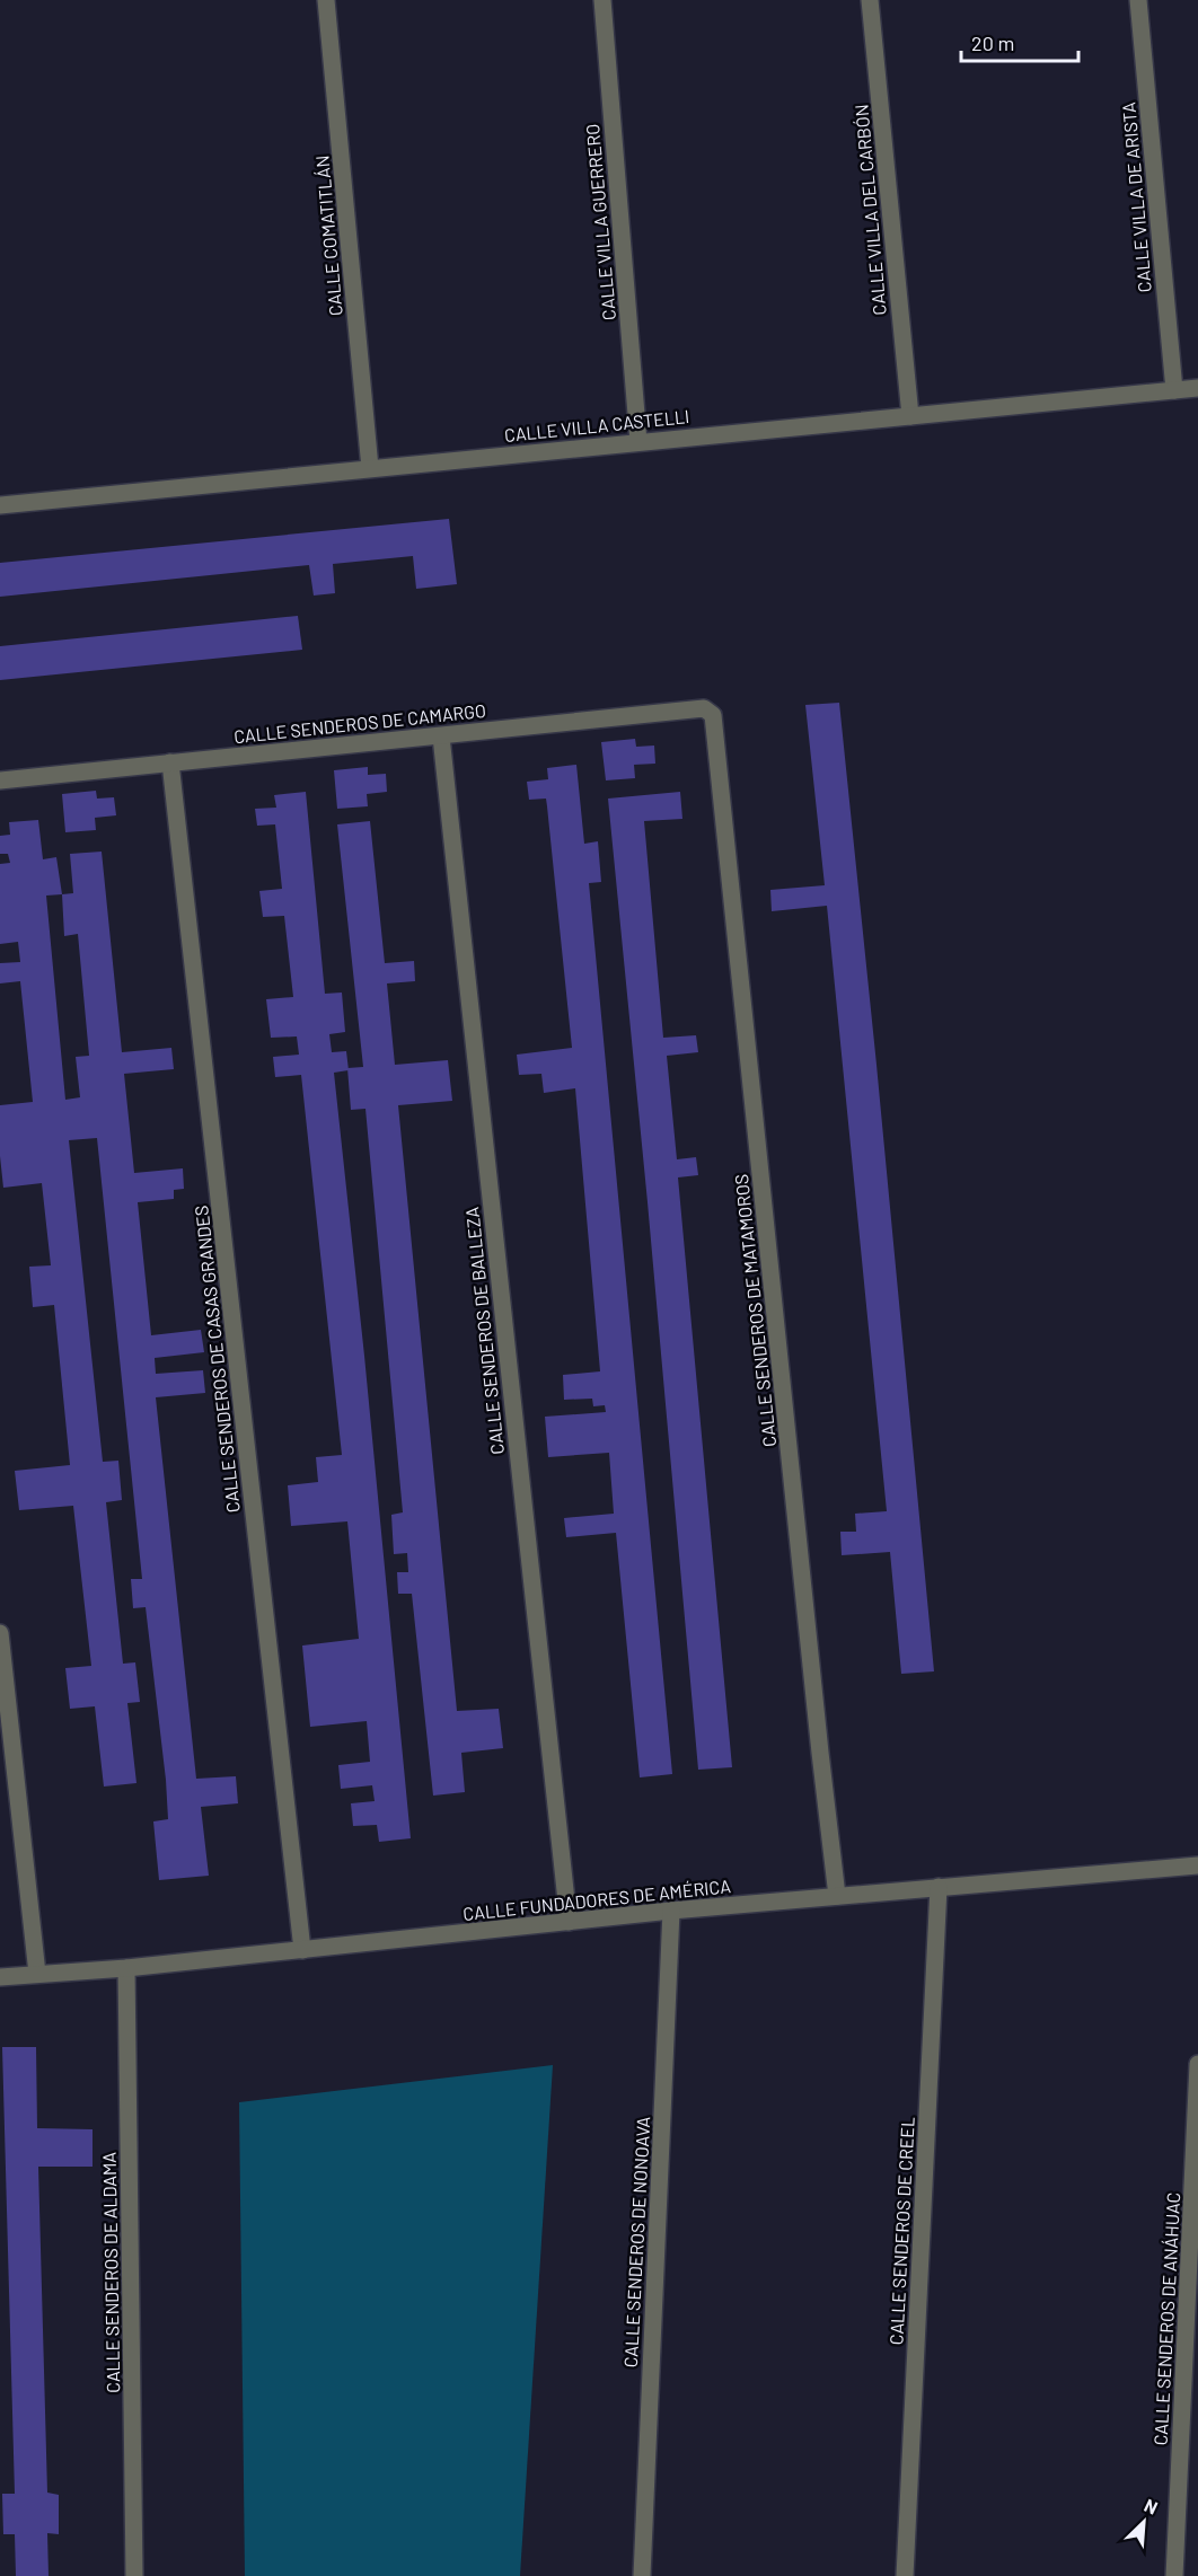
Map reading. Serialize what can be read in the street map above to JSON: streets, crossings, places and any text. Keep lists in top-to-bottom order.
{
  "streets": {
    "street": [
      "CALLE VILLA DE ARISTA",
      "CALLE VILLA DEL CARBÓN",
      "CALLE VILLA GUERRERO",
      "CALLE COMATITLÁN",
      "CALLE VILLA CASTELLI",
      "CALLE SENDEROS DE CAMARGO",
      "CALLE SENDEROS DE MATAMOROS",
      "CALLE SENDEROS DE BALLEZA",
      "CALLE SENDEROS DE CASAS GRANDES",
      "CALLE FUNDADORES DE AMÉRICA",
      "CALLE SENDEROS DE CREEL",
      "CALLE SENDEROS DE NONOAVA",
      "CALLE SENDEROS DE ALDAMA",
      "CALLE SENDEROS DE ANÁHUAC"
    ]
  },
  "crossings": [
    ["CALLE VILLA DE ARISTA", "CALLE VILLA CASTELLI"],
    ["CALLE VILLA DEL CARBÓN", "CALLE VILLA CASTELLI"],
    ["CALLE VILLA GUERRERO", "CALLE VILLA CASTELLI"],
    ["CALLE COMATITLÁN", "CALLE VILLA CASTELLI"],
    ["CALLE SENDEROS DE CAMARGO", "CALLE SENDEROS DE MATAMOROS"],
    ["CALLE SENDEROS DE CAMARGO", "CALLE SENDEROS DE BALLEZA"],
    ["CALLE SENDEROS DE CAMARGO", "CALLE SENDEROS DE CASAS GRANDES"],
    ["CALLE SENDEROS DE MATAMOROS", "CALLE FUNDADORES DE AMÉRICA"],
    ["CALLE SENDEROS DE BALLEZA", "CALLE FUNDADORES DE AMÉRICA"],
    ["CALLE SENDEROS DE CASAS GRANDES", "CALLE FUNDADORES DE AMÉRICA"],
    ["CALLE FUNDADORES DE AMÉRICA", "CALLE SENDEROS DE CREEL"],
    ["CALLE FUNDADORES DE AMÉRICA", "CALLE SENDEROS DE NONOAVA"],
    ["CALLE FUNDADORES DE AMÉRICA", "CALLE SENDEROS DE ALDAMA"]
  ],
  "scale_bar": "20 m",
  "north": "top right"
}
